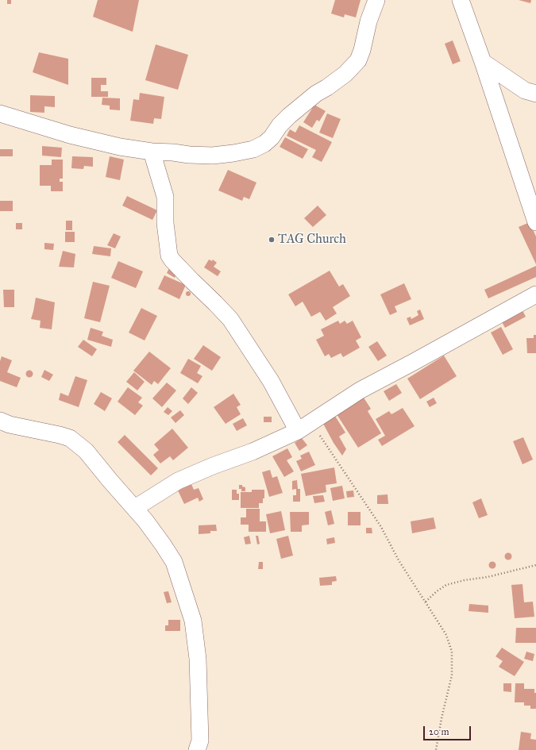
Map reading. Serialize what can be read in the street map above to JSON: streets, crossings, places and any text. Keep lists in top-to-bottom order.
{
  "places": ["TAG Church"],
  "scale_bar": "20 m"
}
